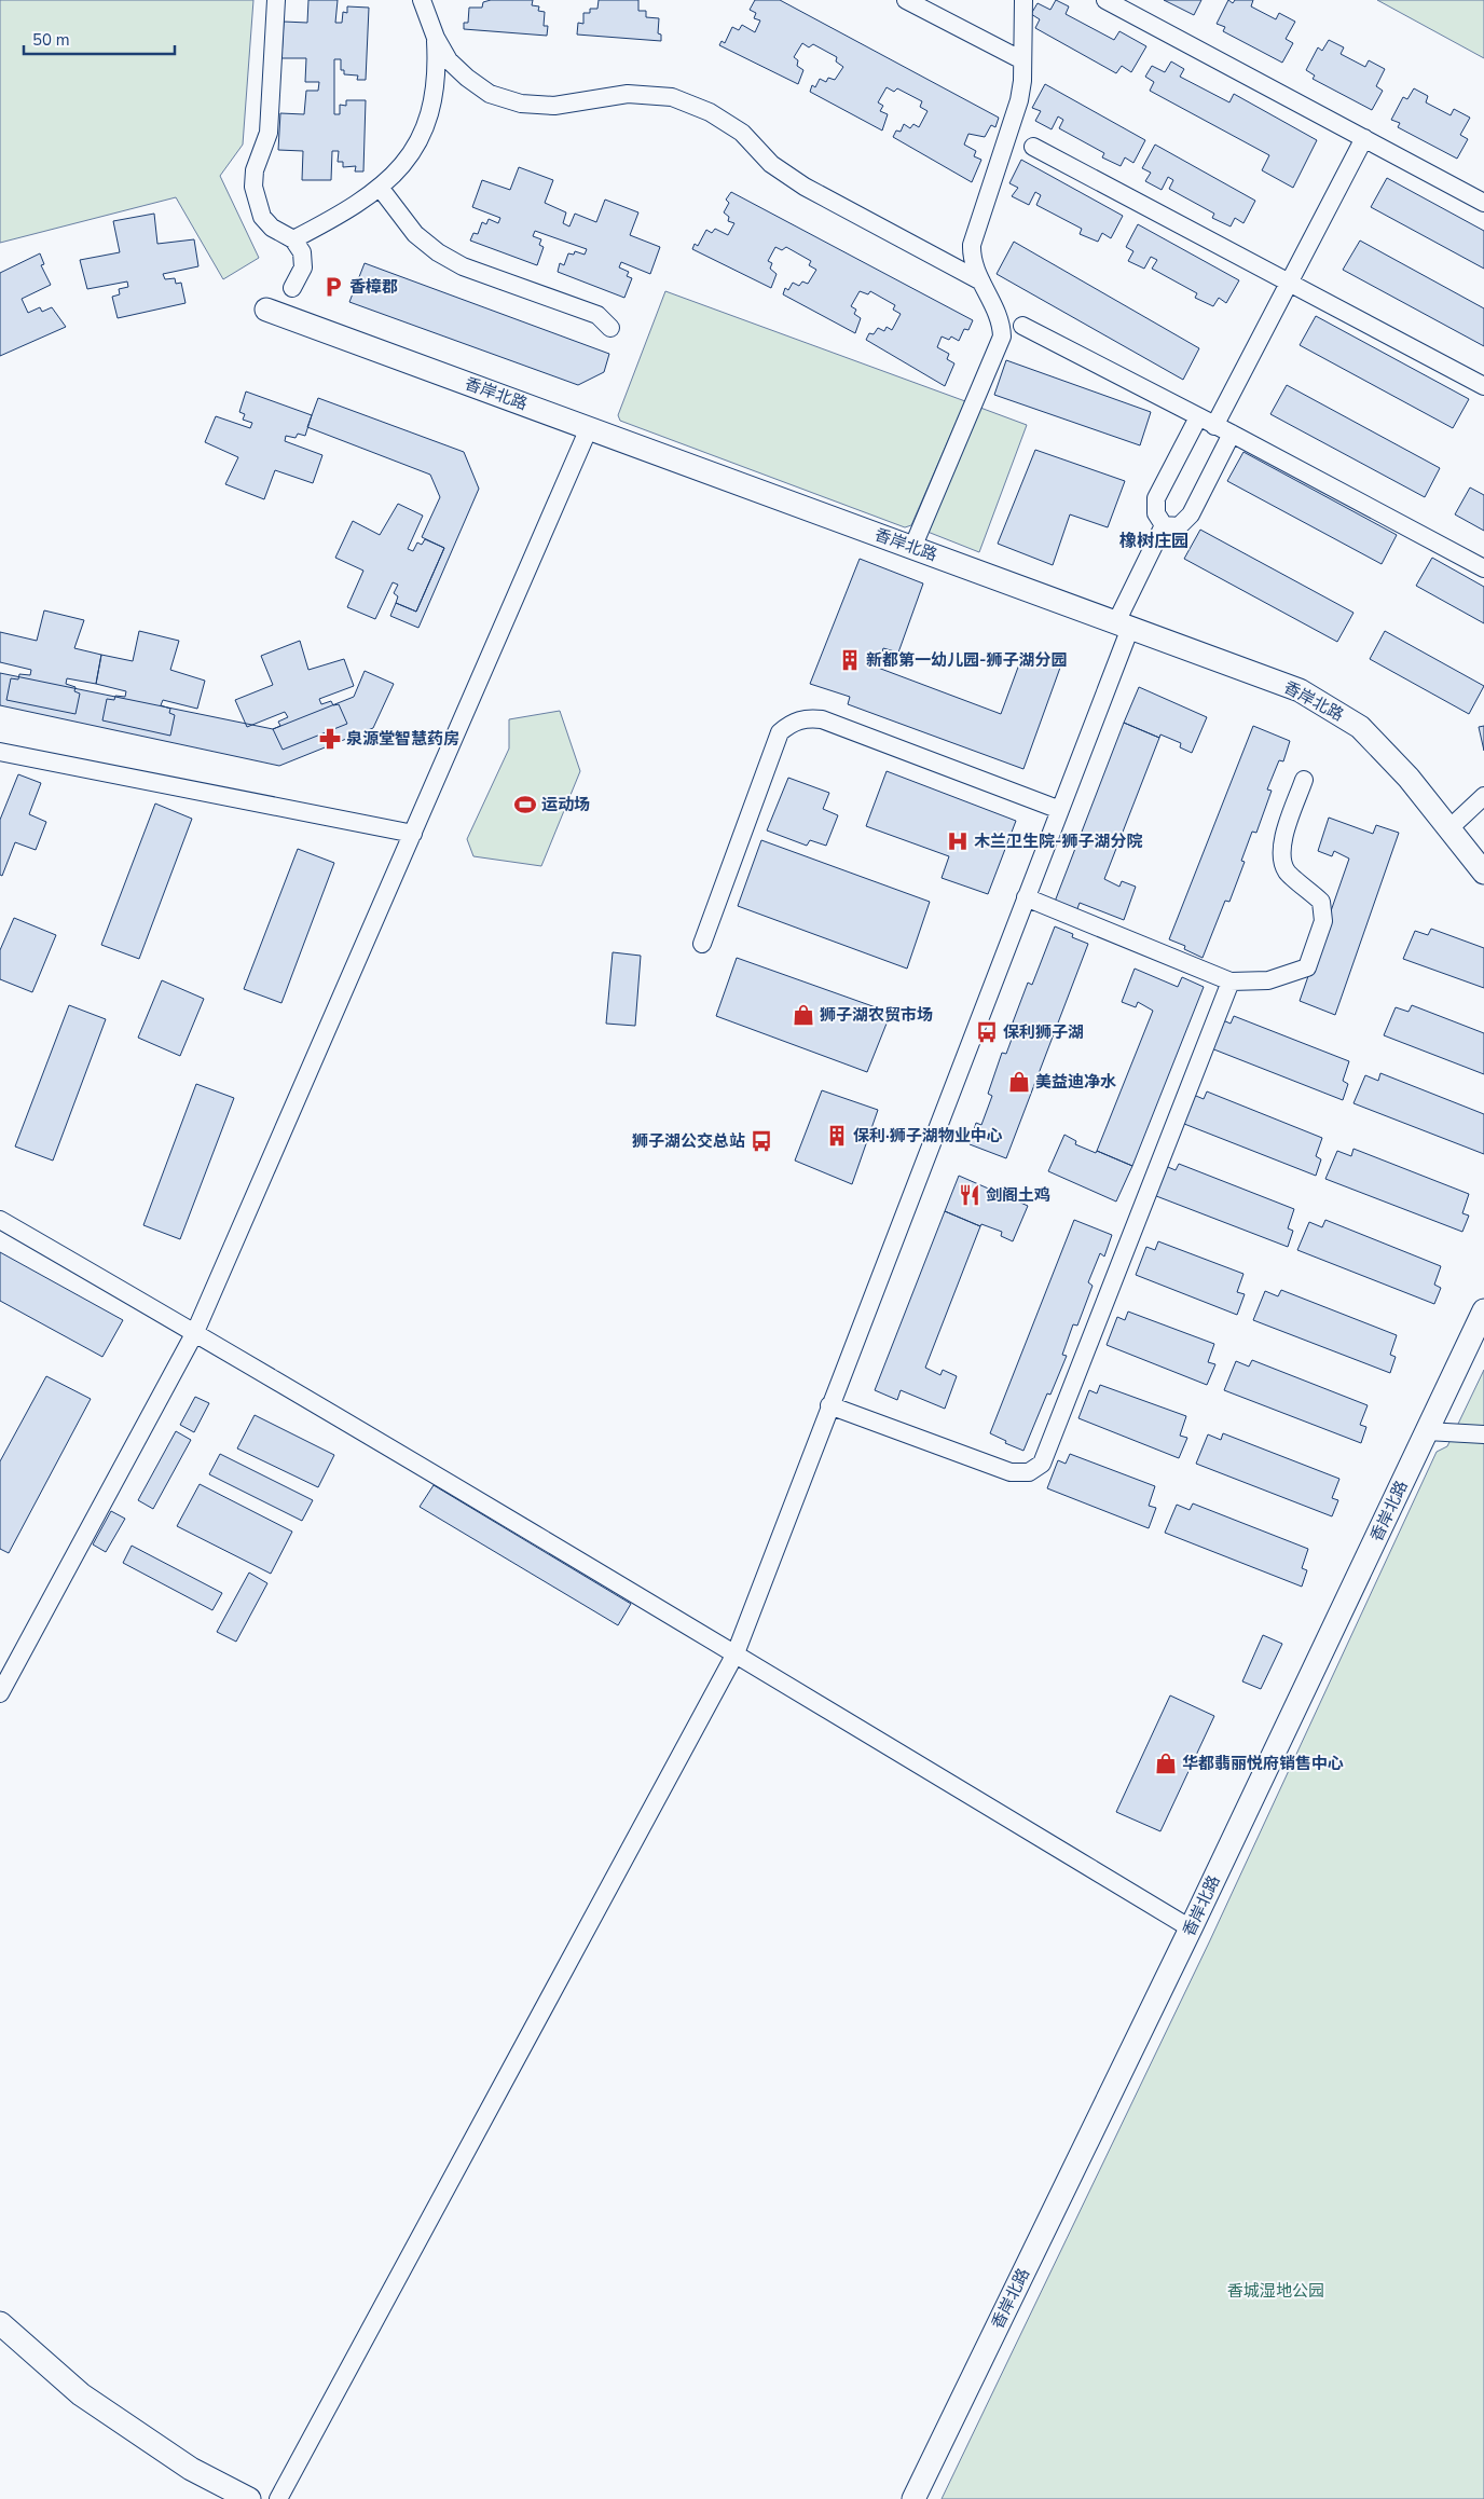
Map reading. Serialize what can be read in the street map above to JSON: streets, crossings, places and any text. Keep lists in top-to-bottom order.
{
  "streets": {
    "street": ["香岸北路"]
  },
  "districts": ["橡树庄园"],
  "parks": ["香城湿地公园"],
  "places": {
    "parking": ["香樟郡"],
    "building": ["新都第一幼儿园-狮子湖分园", "保利·狮子湖物业中心"],
    "pharmacy": ["泉源堂智慧药房"],
    "sports": ["运动场"],
    "hospital": ["木兰卫生院-狮子湖分院"],
    "shop": ["狮子湖农贸市场", "美益迪净水", "华都翡丽悦府销售中心"],
    "bus stop": ["保利狮子湖", "狮子湖公交总站"],
    "restaurant": ["剑阁土鸡"]
  },
  "scale_bar": "50 m"
}
